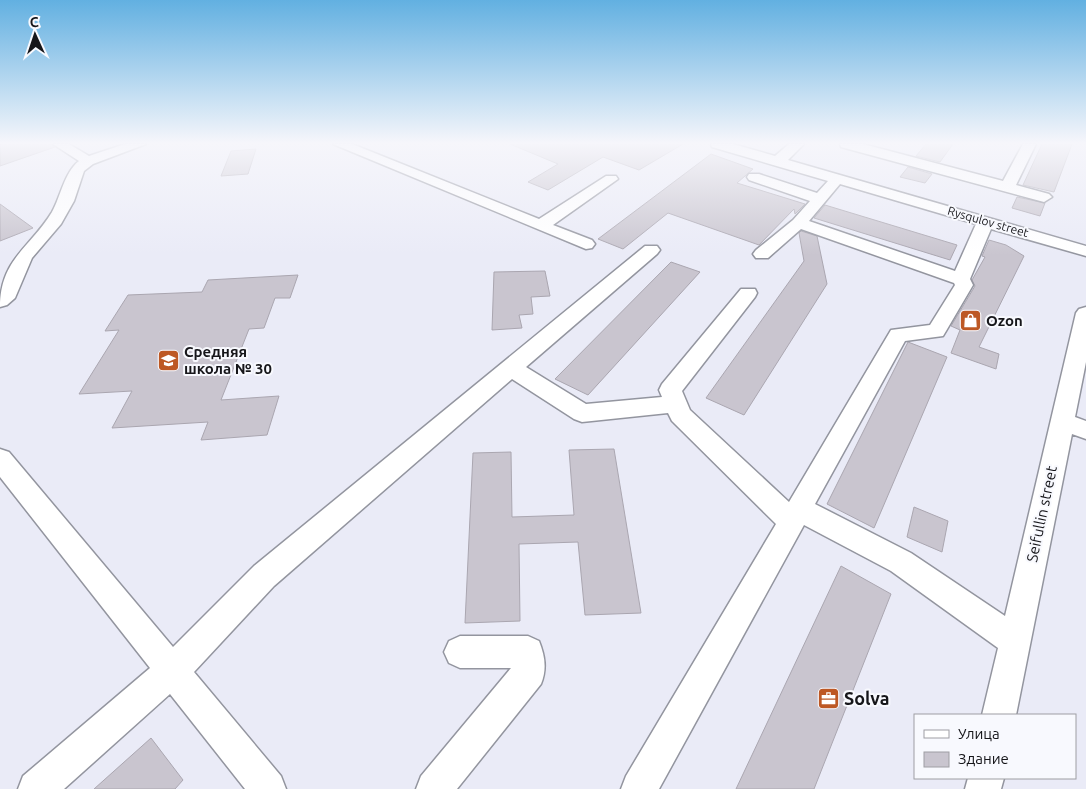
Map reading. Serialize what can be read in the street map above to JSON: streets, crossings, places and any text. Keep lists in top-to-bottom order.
{
  "streets": {
    "street": ["Rysqulov street", "Seifullin street"]
  },
  "places": {
    "shop": ["Ozon"],
    "school or university": ["Средняя школа № 30"],
    "office": ["Solva"]
  },
  "legend": ["Улица", "Здание"],
  "north": "top"
}
